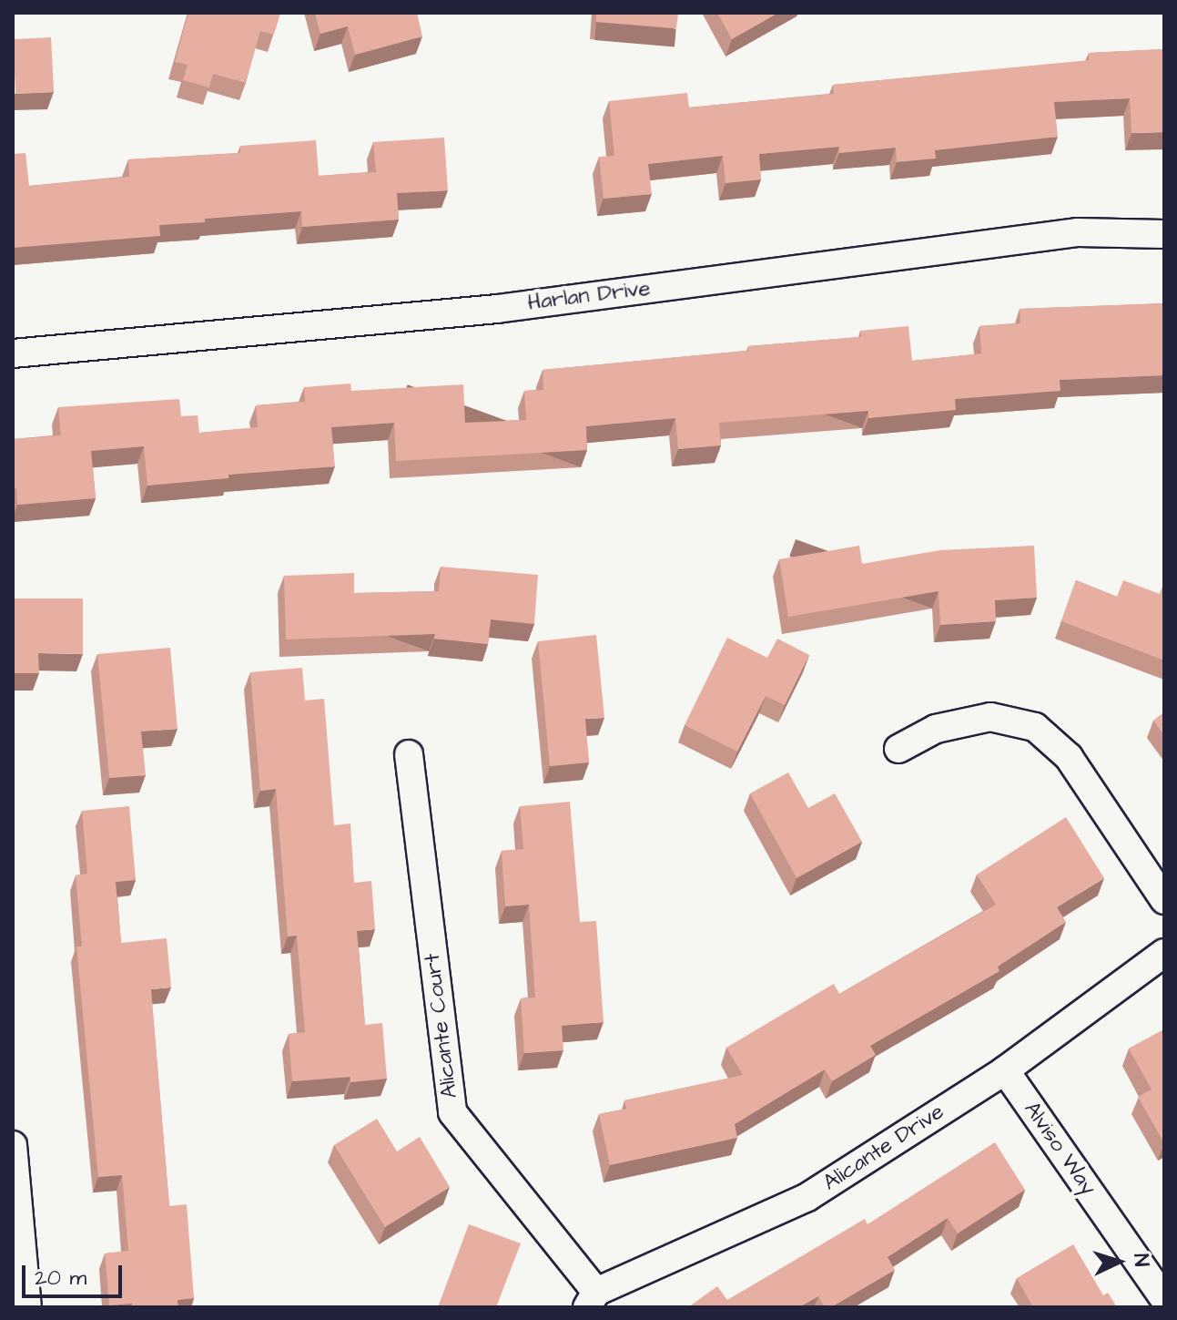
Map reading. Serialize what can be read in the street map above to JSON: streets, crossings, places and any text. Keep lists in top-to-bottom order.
{
  "streets": {
    "street": [
      "Harlan Drive",
      "Alicante Court",
      "Alicante Drive",
      "Alviso Way"
    ]
  },
  "crossings": [
    ["Alicante Court", "Alicante Drive"],
    ["Alicante Drive", "Alviso Way"]
  ],
  "scale_bar": "20 m",
  "north": "right"
}
